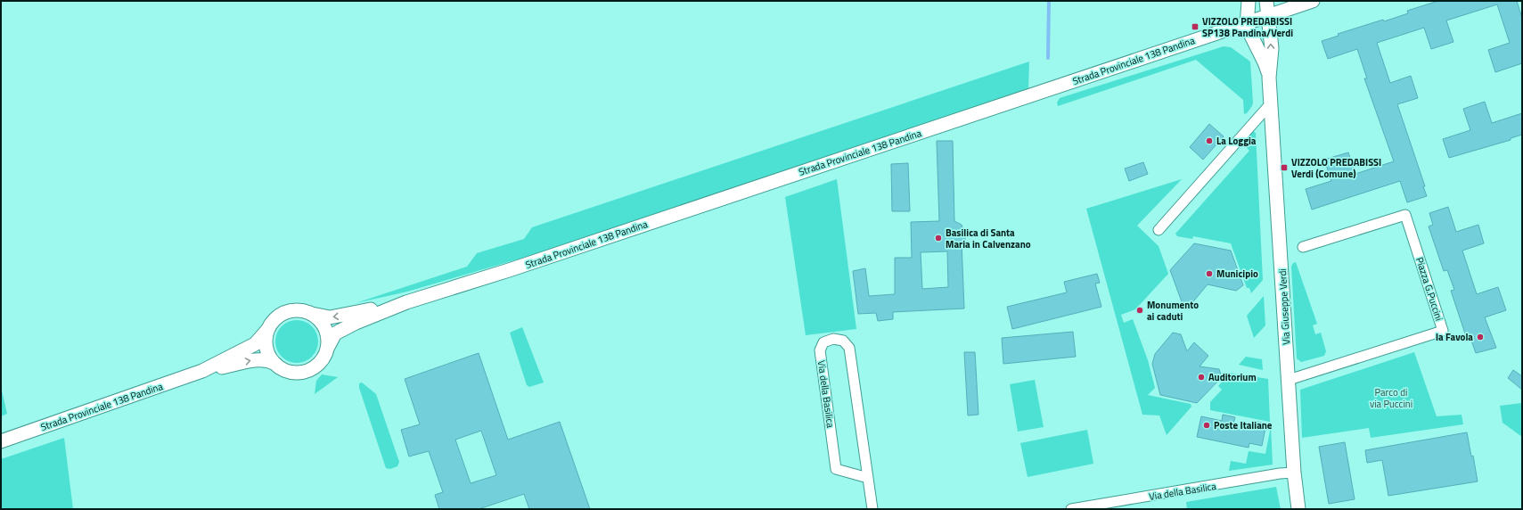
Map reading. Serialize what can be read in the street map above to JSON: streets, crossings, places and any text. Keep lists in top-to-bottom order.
{
  "streets": {
    "street": [
      "Strada Provinciale 138 Pandina",
      "Piazza G.Puccini",
      "Via Giuseppe Verdi",
      "Via della Basilica"
    ]
  },
  "crossings": [
    ["Piazza G.Puccini", "Via Giuseppe Verdi"],
    ["Via Giuseppe Verdi", "Via della Basilica"]
  ],
  "parks": ["Parco di via Puccini"],
  "places": {
    "transit": ["VIZZOLO PREDABISSI SP138 Pandina/Verdi", "VIZZOLO PREDABISSI Verdi (Comune)"],
    "other": [
      "La Loggia",
      "Basilica di Santa Maria in Calvenzano",
      "Municipio",
      "Monumento ai caduti",
      "la Favola",
      "Auditorium",
      "Poste Italiane"
    ]
  }
}
